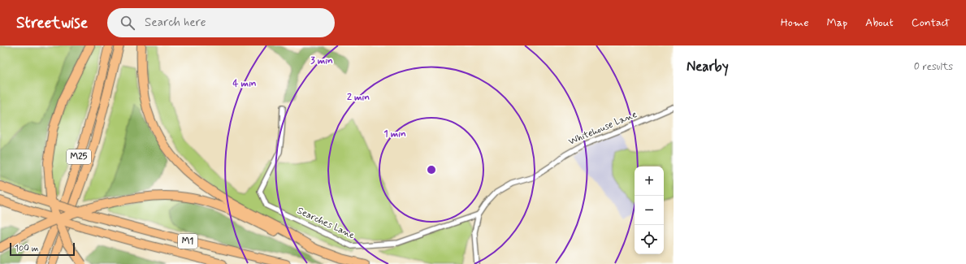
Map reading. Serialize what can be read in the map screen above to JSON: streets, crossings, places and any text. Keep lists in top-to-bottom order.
{
  "streets": {
    "highway": ["M25", "M1"],
    "street": ["Whitehouse Lane", "Searches Lane"]
  },
  "crossings": [
    ["Whitehouse Lane", "Searches Lane"]
  ],
  "scale_bar": "100 m",
  "page": {
    "header": "Streetwise",
    "search": "Search here",
    "nav": [
      "Home",
      "Map",
      "About",
      "Contact"
    ],
    "heading": ["Nearby", "0 results"],
    "map_buttons": ["+", "−"],
    "scale": "100 m"
  },
  "rings": [
    "3 min",
    "4 min",
    "2 min",
    "1 min"
  ]
}
